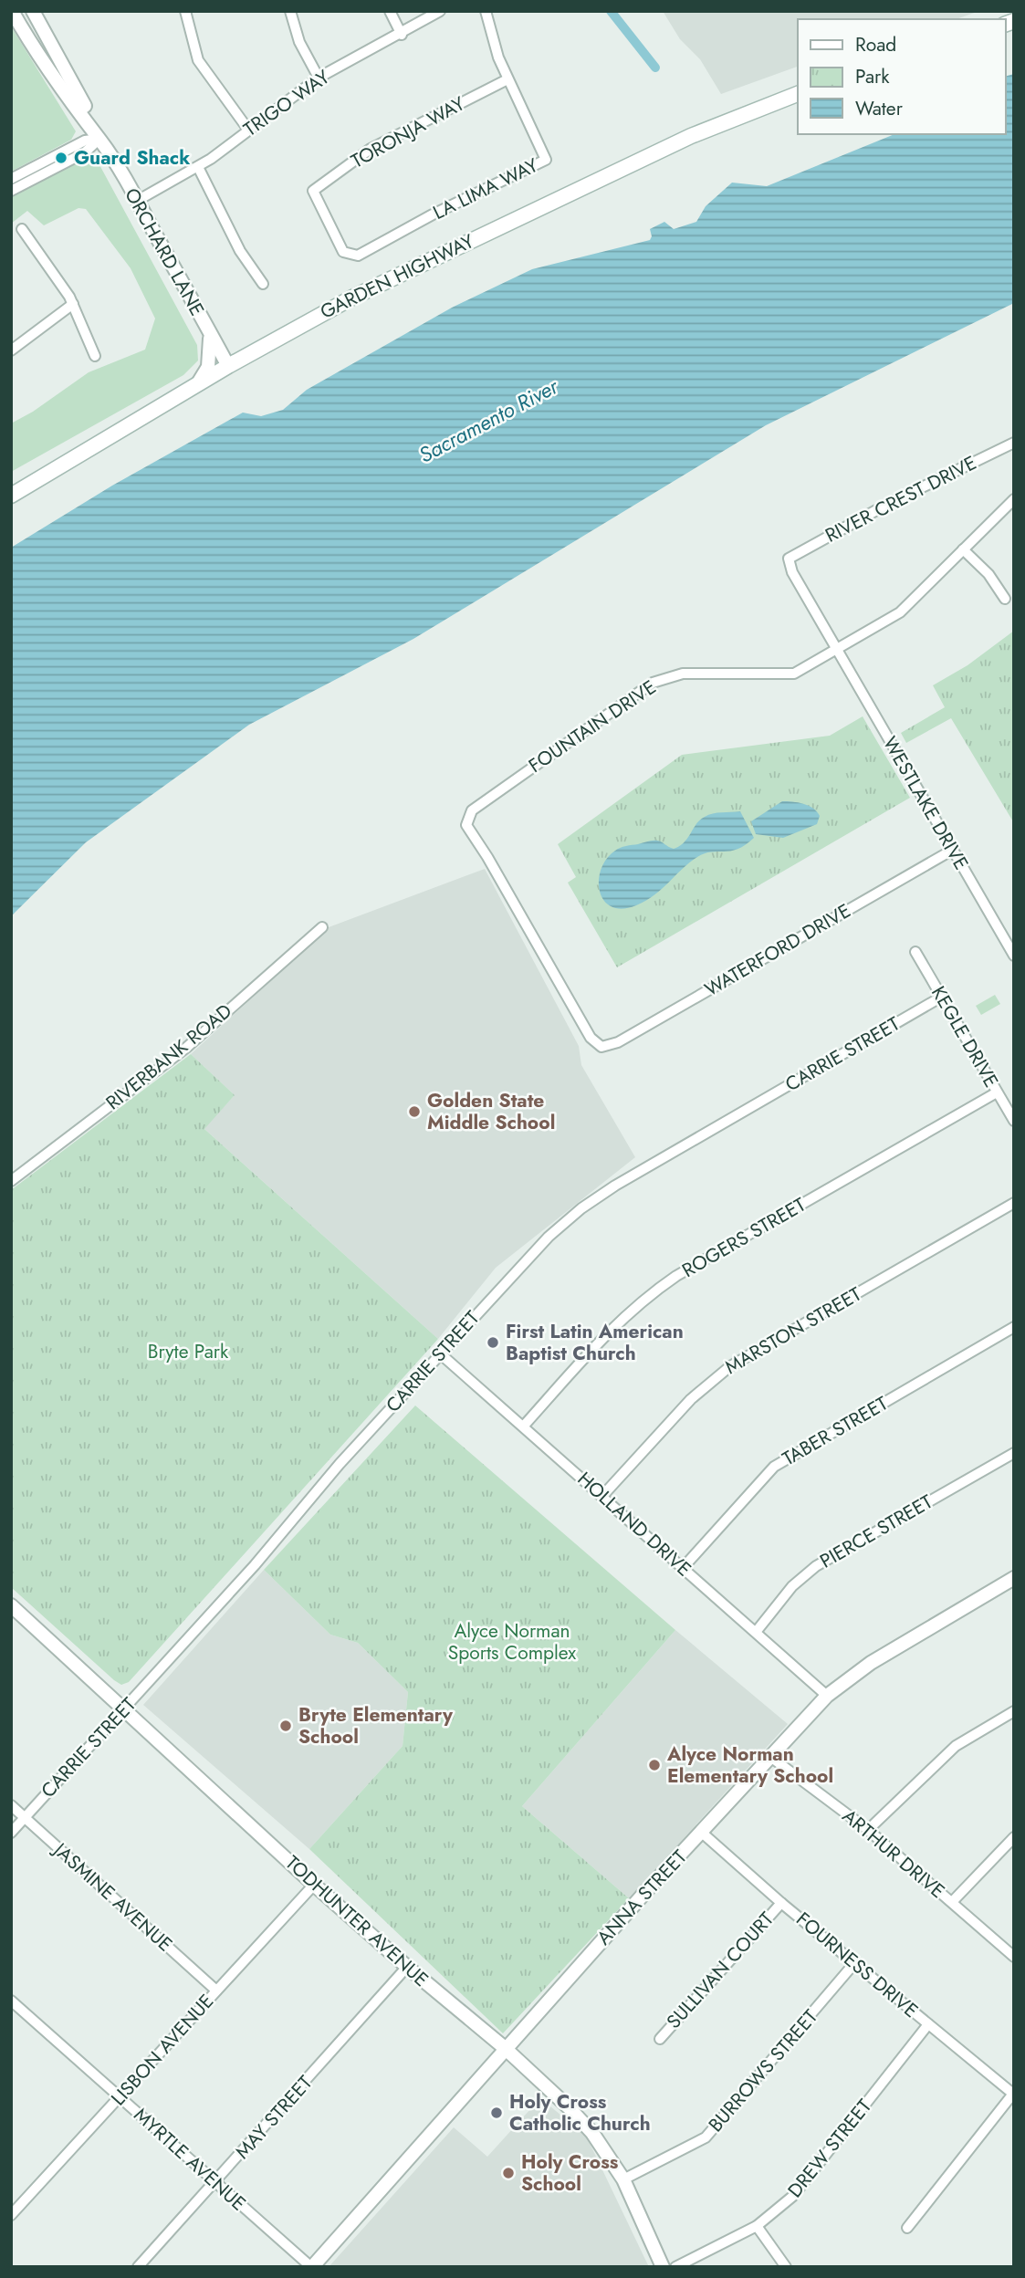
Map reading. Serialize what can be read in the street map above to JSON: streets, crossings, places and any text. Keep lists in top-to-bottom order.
{
  "streets": {
    "main road": ["GARDEN HIGHWAY"],
    "street": [
      "TRIGO WAY",
      "TORONJA WAY",
      "LA LIMA WAY",
      "ORCHARD LANE",
      "RIVER CREST DRIVE",
      "FOUNTAIN DRIVE",
      "WESTLAKE DRIVE",
      "WATERFORD DRIVE",
      "KEGLE DRIVE",
      "CARRIE STREET",
      "RIVERBANK ROAD",
      "ROGERS STREET",
      "MARSTON STREET",
      "TABER STREET",
      "HOLLAND DRIVE",
      "PIERCE STREET",
      "ARTHUR DRIVE",
      "JASMINE AVENUE",
      "ANNA STREET",
      "TODHUNTER AVENUE",
      "FOURNESS DRIVE",
      "SULLIVAN COURT",
      "LISBON AVENUE",
      "BURROWS STREET",
      "MAY STREET",
      "DREW STREET",
      "MYRTLE AVENUE"
    ]
  },
  "crossings": [
    ["TRIGO WAY", "ORCHARD LANE"],
    ["TORONJA WAY", "LA LIMA WAY"],
    ["ORCHARD LANE", "GARDEN HIGHWAY"],
    ["RIVER CREST DRIVE", "WESTLAKE DRIVE"],
    ["FOUNTAIN DRIVE", "WESTLAKE DRIVE"],
    ["FOUNTAIN DRIVE", "WATERFORD DRIVE"],
    ["WESTLAKE DRIVE", "WATERFORD DRIVE"],
    ["KEGLE DRIVE", "CARRIE STREET"],
    ["KEGLE DRIVE", "ROGERS STREET"],
    ["CARRIE STREET", "HOLLAND DRIVE"],
    ["CARRIE STREET", "JASMINE AVENUE"],
    ["CARRIE STREET", "TODHUNTER AVENUE"],
    ["ROGERS STREET", "HOLLAND DRIVE"],
    ["MARSTON STREET", "HOLLAND DRIVE"],
    ["TABER STREET", "HOLLAND DRIVE"],
    ["HOLLAND DRIVE", "PIERCE STREET"],
    ["HOLLAND DRIVE", "ANNA STREET"],
    ["ARTHUR DRIVE", "ANNA STREET"],
    ["JASMINE AVENUE", "LISBON AVENUE"],
    ["ANNA STREET", "TODHUNTER AVENUE"],
    ["ANNA STREET", "FOURNESS DRIVE"],
    ["ANNA STREET", "MYRTLE AVENUE"],
    ["TODHUNTER AVENUE", "LISBON AVENUE"],
    ["TODHUNTER AVENUE", "BURROWS STREET"],
    ["TODHUNTER AVENUE", "MAY STREET"],
    ["FOURNESS DRIVE", "SULLIVAN COURT"],
    ["FOURNESS DRIVE", "BURROWS STREET"],
    ["FOURNESS DRIVE", "DREW STREET"],
    ["LISBON AVENUE", "MYRTLE AVENUE"],
    ["MAY STREET", "MYRTLE AVENUE"]
  ],
  "water": ["Sacramento River"],
  "parks": ["Bryte Park", "Alyce Norman Sports Complex"],
  "places": [
    "Guard Shack",
    "Golden State Middle School",
    "First Latin American Baptist Church",
    "Bryte Elementary School",
    "Alyce Norman Elementary School",
    "Holy Cross Catholic Church",
    "Holy Cross School"
  ],
  "legend": ["Road", "Park", "Water"]
}
